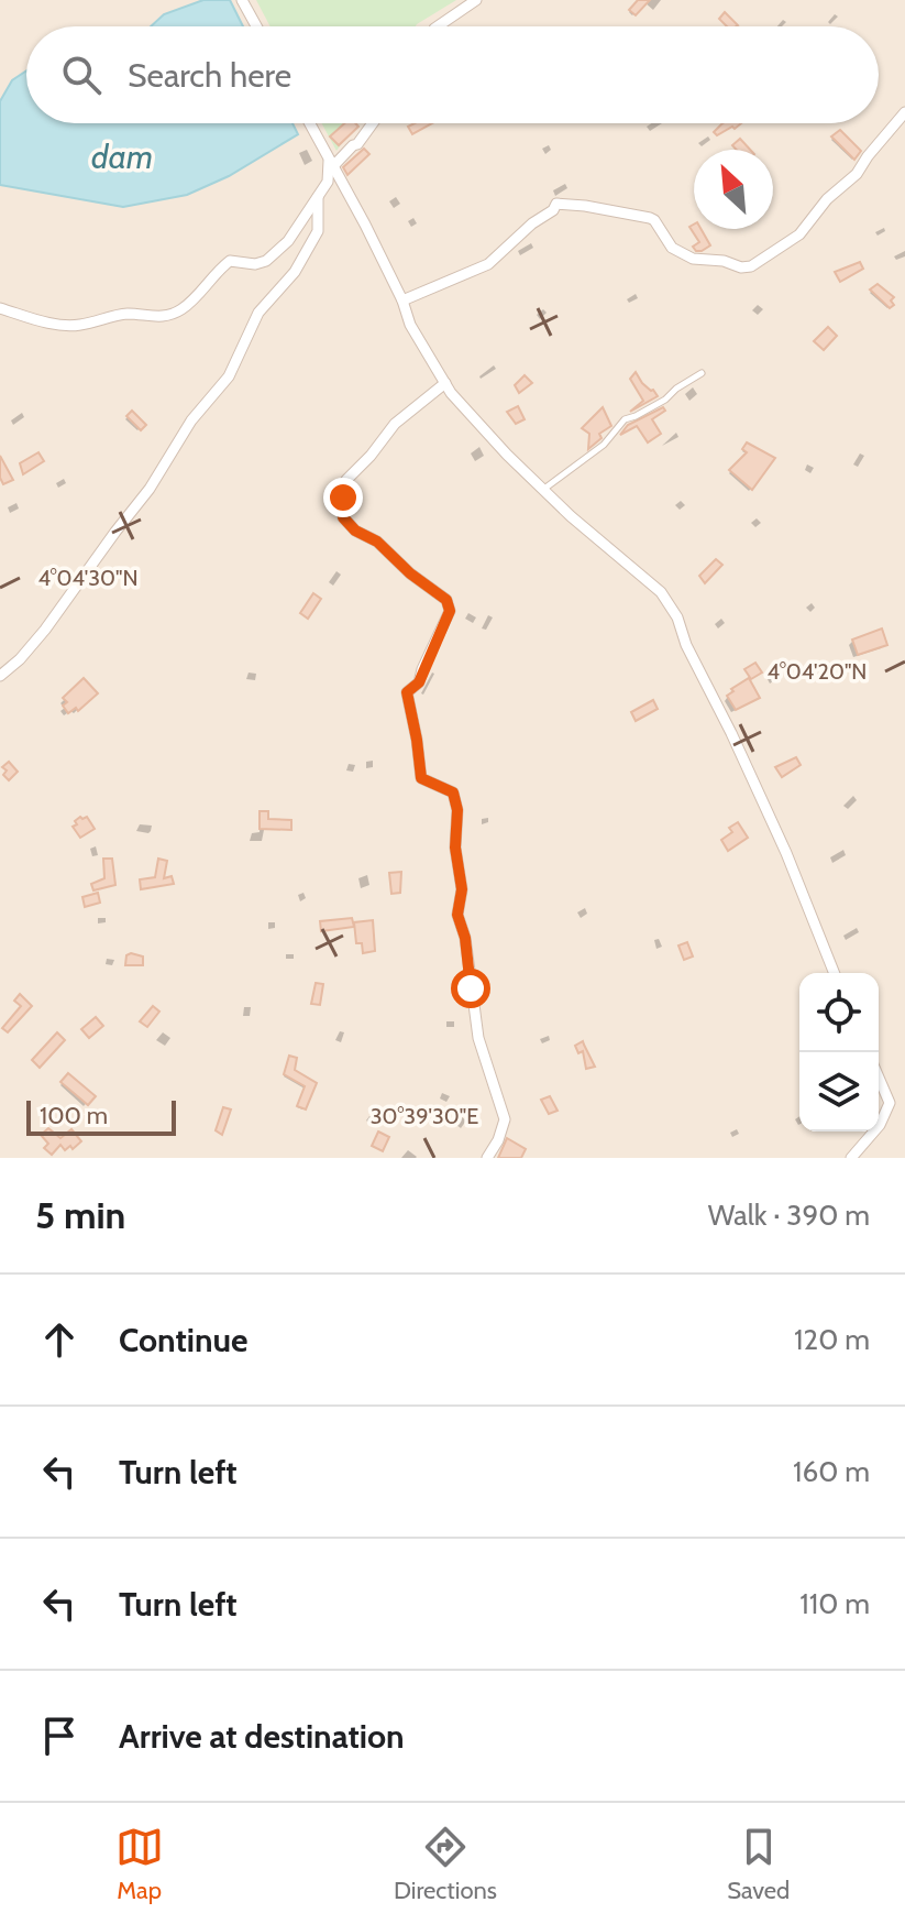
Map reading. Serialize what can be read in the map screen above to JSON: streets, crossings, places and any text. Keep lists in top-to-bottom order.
{
  "water": ["dam"],
  "scale_bar": "100 m",
  "north": "top left",
  "page": {
    "search": "Search here",
    "scale": "100 m",
    "heading": ["5 min", "Walk · 390 m"],
    "list": [
      ["Continue", "120 m"],
      ["Turn left", "160 m"],
      ["Turn left", "110 m"],
      "Arrive at destination"
    ],
    "nav": ["Map", "Directions", "Saved"]
  },
  "coordinates": ["4°04'30\"N", "4°04'20\"N", "30°39'30\"E"]
}
